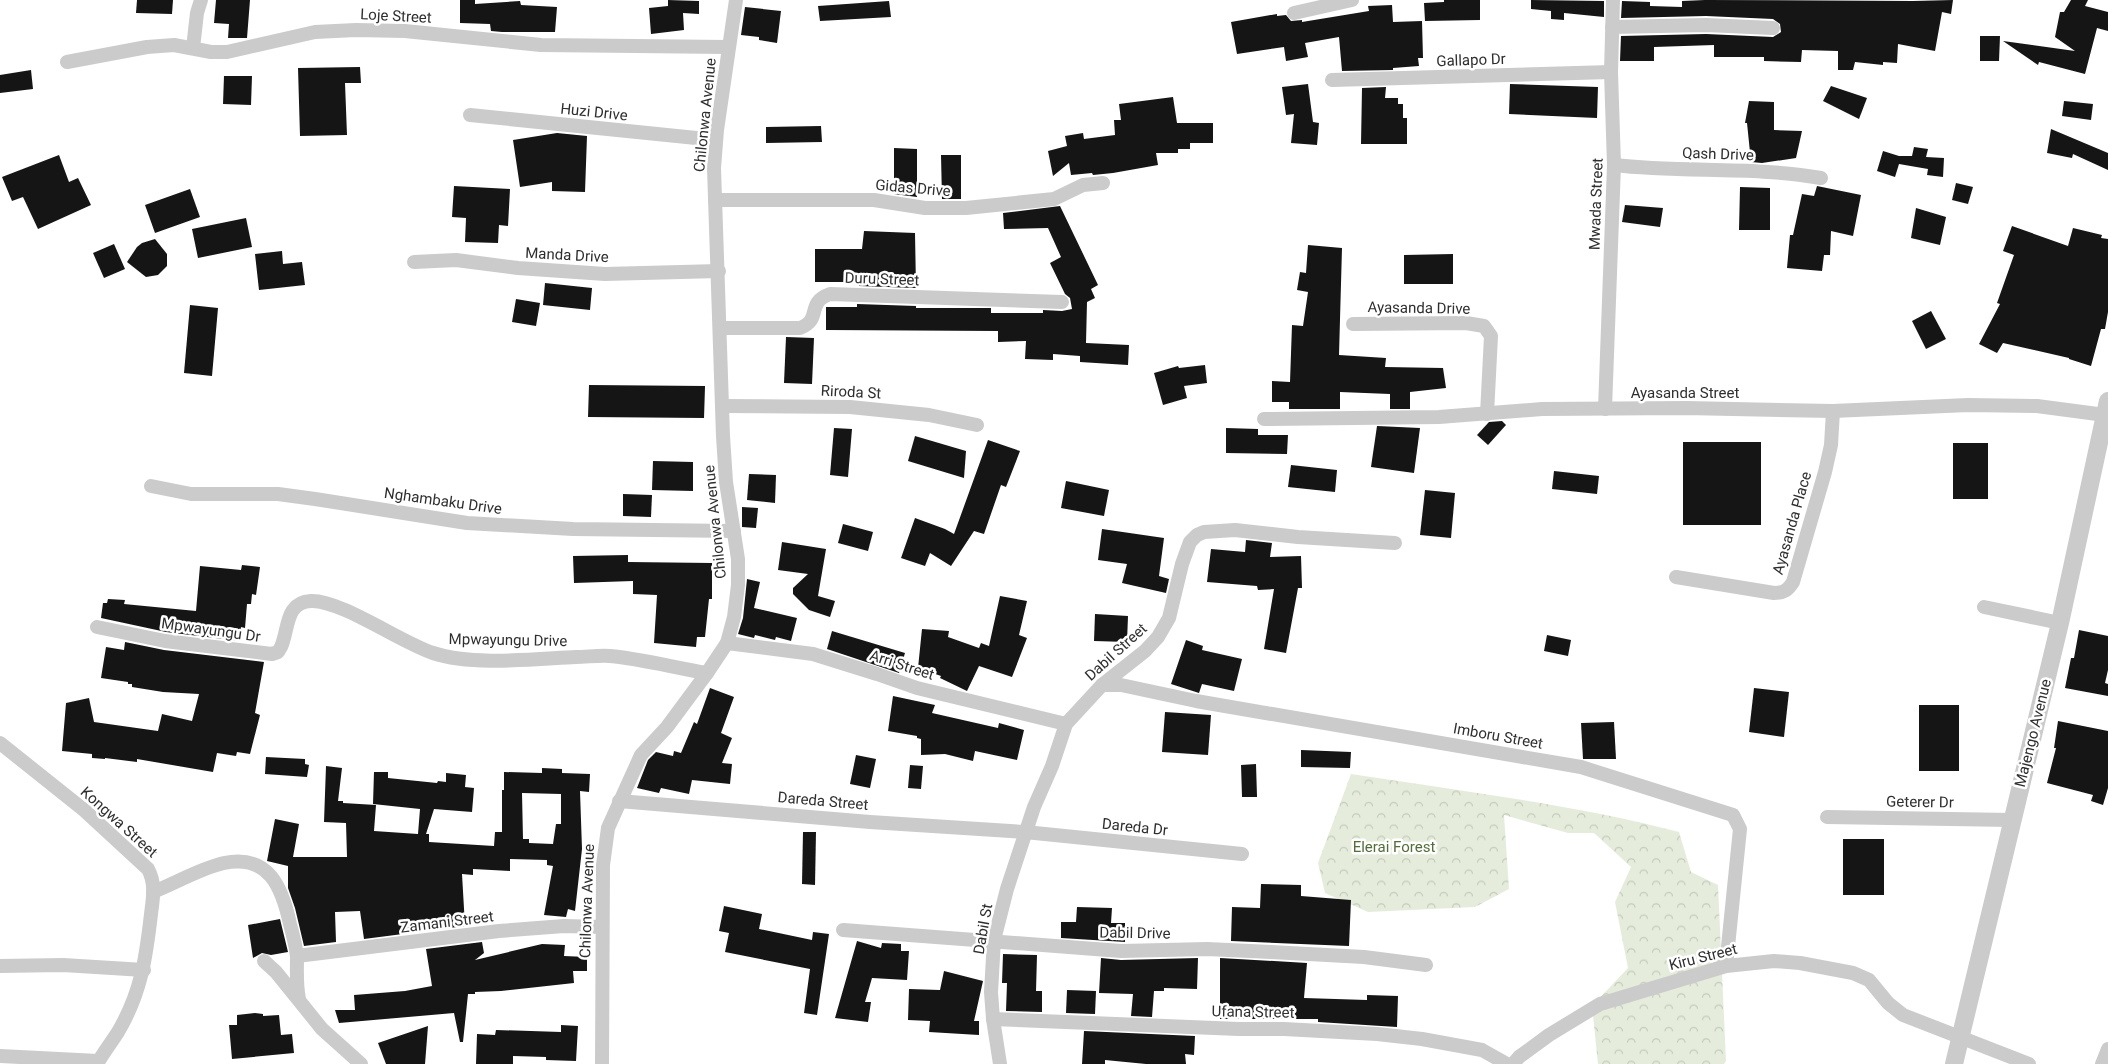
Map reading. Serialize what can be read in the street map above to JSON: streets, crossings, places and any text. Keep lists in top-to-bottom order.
{
  "streets": {
    "street": [
      "Loje Street",
      "Gallapo Dr",
      "Huzi Drive",
      "Chilonwa Avenue",
      "Qash Drive",
      "Gidas Drive",
      "Mwada Street",
      "Manda Drive",
      "Duru Street",
      "Ayasanda Drive",
      "Riroda St",
      "Ayasanda Street",
      "Nghambaku Drive",
      "Ayasanda Place",
      "Mpwayungu Dr",
      "Mpwayungu Drive",
      "Dabil Street",
      "Arri Street",
      "Majengo Avenue",
      "Imboru Street",
      "Dareda Street",
      "Geterer Dr",
      "Kongwa Street",
      "Dareda Dr",
      "Zamani Street",
      "Dabil St",
      "Dabil Drive",
      "Kiru Street",
      "Ufana Street"
    ]
  },
  "crossings": [
    ["Loje Street", "Chilonwa Avenue"],
    ["Gallapo Dr", "Mwada Street"],
    ["Huzi Drive", "Chilonwa Avenue"],
    ["Chilonwa Avenue", "Gidas Drive"],
    ["Chilonwa Avenue", "Manda Drive"],
    ["Chilonwa Avenue", "Duru Street"],
    ["Chilonwa Avenue", "Riroda St"],
    ["Chilonwa Avenue", "Nghambaku Drive"],
    ["Chilonwa Avenue", "Mpwayungu Drive"],
    ["Chilonwa Avenue", "Arri Street"],
    ["Chilonwa Avenue", "Dareda Street"],
    ["Chilonwa Avenue", "Zamani Street"],
    ["Qash Drive", "Mwada Street"],
    ["Mwada Street", "Ayasanda Street"],
    ["Ayasanda Drive", "Ayasanda Street"],
    ["Ayasanda Street", "Ayasanda Place"],
    ["Ayasanda Street", "Majengo Avenue"],
    ["Mpwayungu Dr", "Mpwayungu Drive"],
    ["Dabil Street", "Arri Street"],
    ["Dabil Street", "Imboru Street"],
    ["Dabil Street", "Dareda Street"],
    ["Dabil Street", "Dareda Dr"],
    ["Dabil Street", "Dabil St"],
    ["Majengo Avenue", "Geterer Dr"],
    ["Majengo Avenue", "Kiru Street"],
    ["Imboru Street", "Kiru Street"],
    ["Dareda Street", "Dareda Dr"],
    ["Dareda Street", "Dabil St"],
    ["Dareda Dr", "Dabil St"],
    ["Dabil St", "Dabil Drive"],
    ["Dabil St", "Ufana Street"]
  ],
  "parks": ["Elerai Forest"]
}
